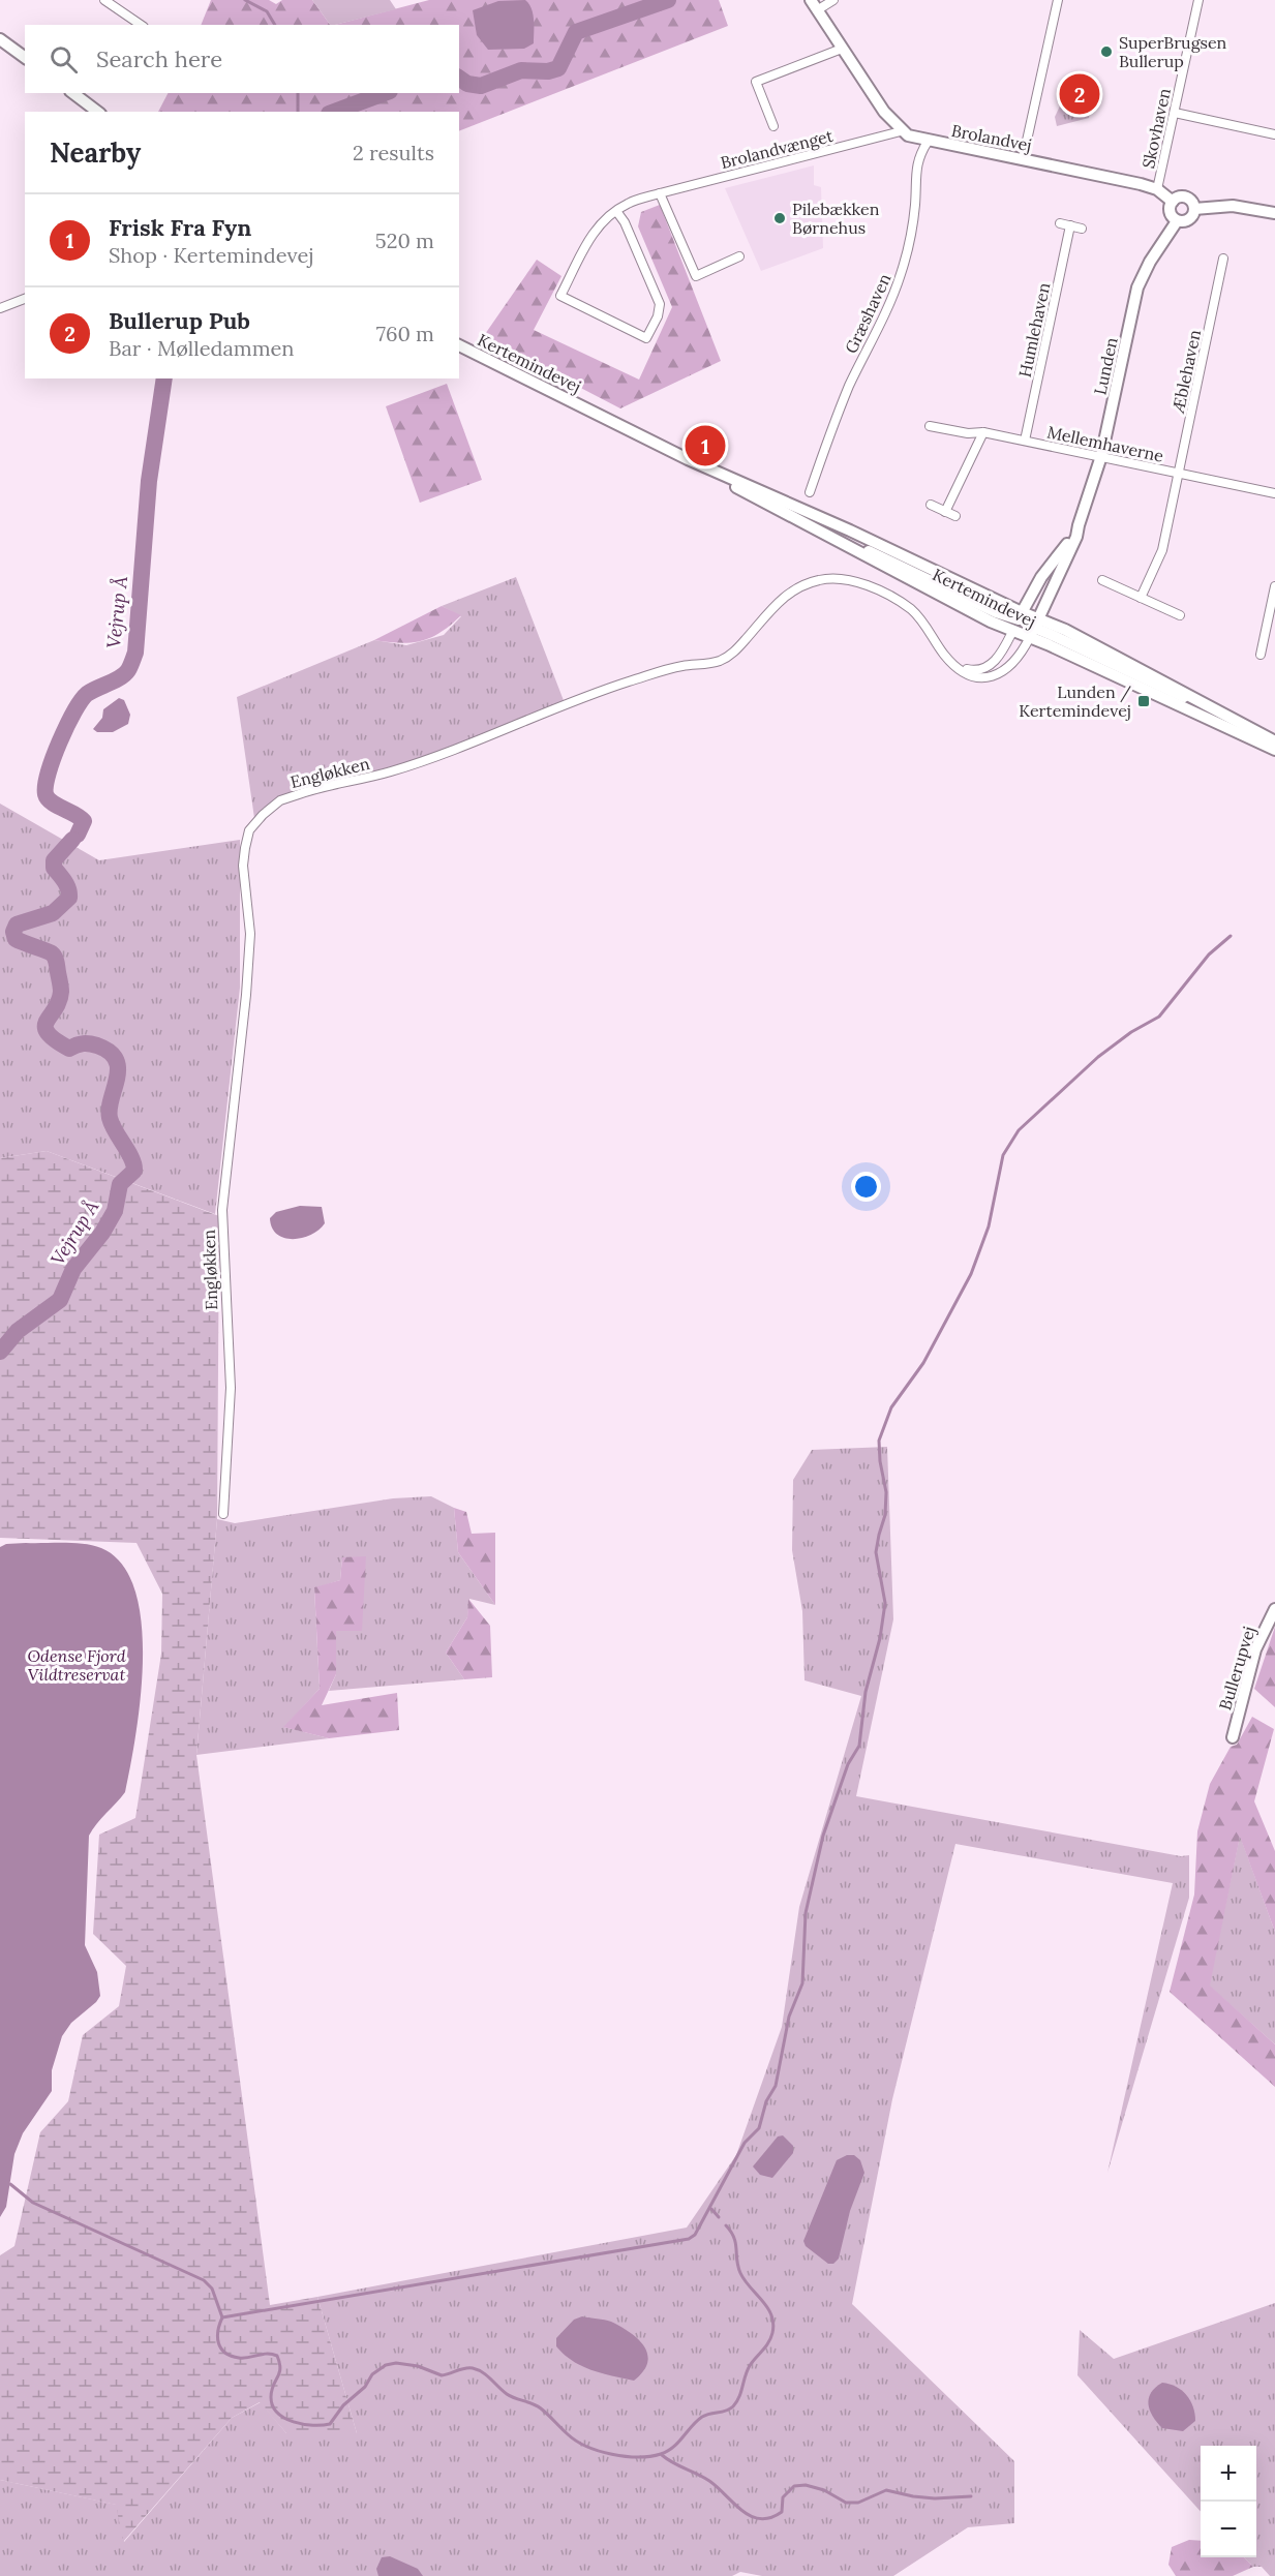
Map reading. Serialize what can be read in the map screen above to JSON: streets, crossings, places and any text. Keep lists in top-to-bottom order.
{
  "streets": {
    "main road": [
      "Brolandvej",
      "Kertemindevej",
      "Lunden",
      "Bullerupvej"
    ],
    "street": [
      "Skovhaven",
      "Brolandvænget",
      "Græshaven",
      "Humlehaven",
      "Æblehaven",
      "Mellemhaverne",
      "Engløkken"
    ]
  },
  "crossings": [
    ["Skovhaven", "Brolandvej"],
    ["Brolandvej", "Brolandvænget"],
    ["Brolandvej", "Græshaven"],
    ["Brolandvej", "Lunden"],
    ["Humlehaven", "Mellemhaverne"],
    ["Kertemindevej", "Lunden"],
    ["Kertemindevej", "Engløkken"],
    ["Lunden", "Mellemhaverne"],
    ["Lunden", "Engløkken"],
    ["Æblehaven", "Mellemhaverne"]
  ],
  "water": ["Vejrup Å"],
  "parks": ["Odense Fjord Vildtreservat"],
  "places": {
    "other": ["SuperBrugsen Bullerup", "Pilebækken Børnehus"],
    "transit": ["Lunden / Kertemindevej"]
  },
  "page": {
    "search": "Search here",
    "pins": ["2", "1"],
    "heading": ["Nearby", "2 results"],
    "list": [
      {
        "mark": "1",
        "name": "Frisk Fra Fyn",
        "note": "Shop · Kertemindevej",
        "value": "520 m"
      },
      {
        "mark": "2",
        "name": "Bullerup Pub",
        "note": "Bar · Mølledammen",
        "value": "760 m"
      }
    ],
    "map_buttons": ["+", "−"]
  }
}
